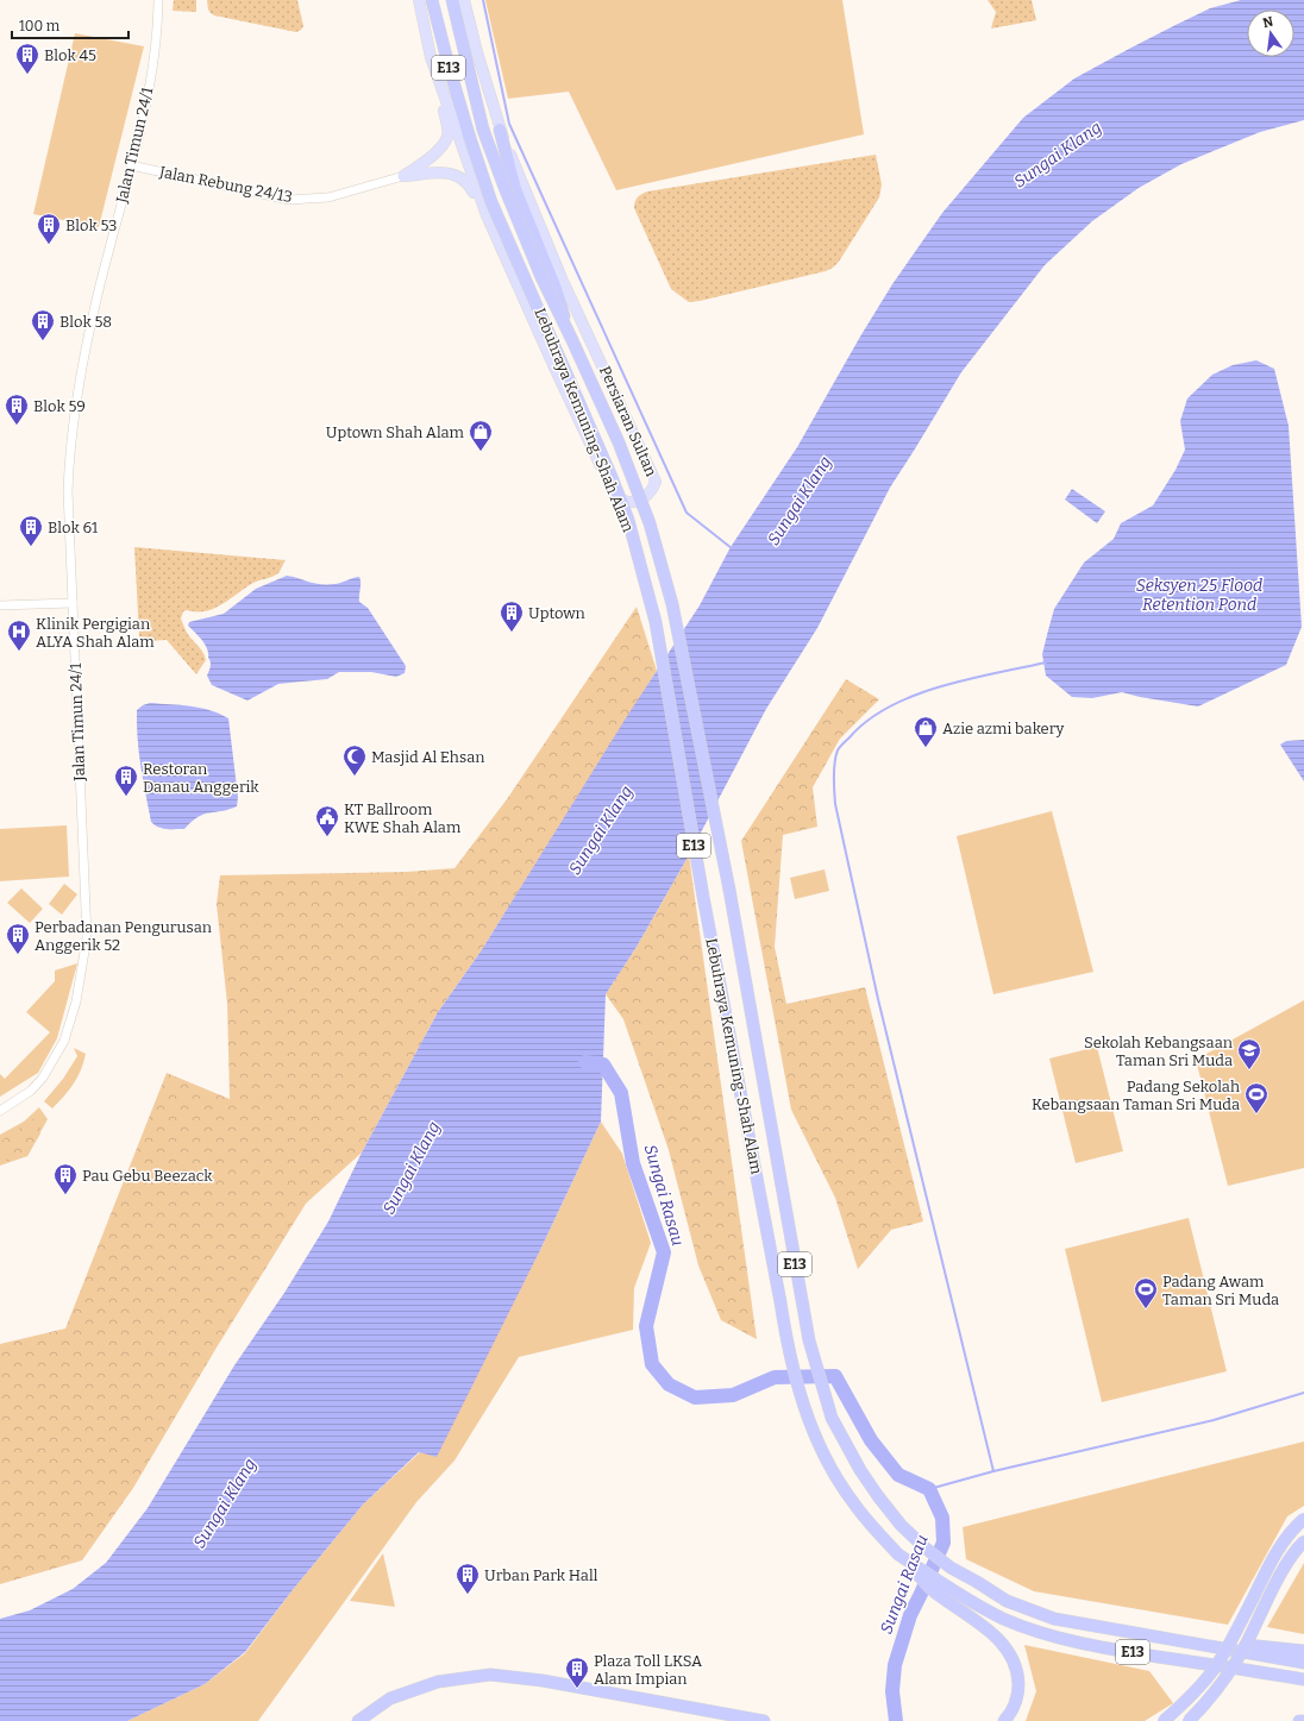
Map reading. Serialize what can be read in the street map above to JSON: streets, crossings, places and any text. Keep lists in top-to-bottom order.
{
  "streets": {
    "highway": ["E13", "Lebuhraya Kemuning-Shah Alam"],
    "main road": ["Persiaran Sultan"],
    "street": ["Jalan Timun 24/1", "Jalan Rebung 24/13"]
  },
  "crossings": [
    ["Jalan Timun 24/1", "Jalan Rebung 24/13"]
  ],
  "water": ["Sungai Klang", "Seksyen 25 Flood Retention Pond", "Sungai Rasau"],
  "places": {
    "building": [
      "Blok 45",
      "Blok 53",
      "Blok 58",
      "Blok 59",
      "Blok 61",
      "Uptown",
      "Restoran Danau Anggerik",
      "Perbadanan Pengurusan Anggerik 52",
      "Pau Gebu Beezack",
      "Urban Park Hall",
      "Plaza Toll LKSA Alam Impian"
    ],
    "shop": ["Uptown Shah Alam", "Azie azmi bakery"],
    "hospital": ["Klinik Pergigian ALYA Shah Alam"],
    "mosque": ["Masjid Al Ehsan"],
    "public building": ["KT Ballroom KWE Shah Alam"],
    "school or university": ["Sekolah Kebangsaan Taman Sri Muda"],
    "sports": ["Padang Sekolah Kebangsaan Taman Sri Muda", "Padang Awam Taman Sri Muda"]
  },
  "scale_bar": "100 m",
  "north": "top"
}
